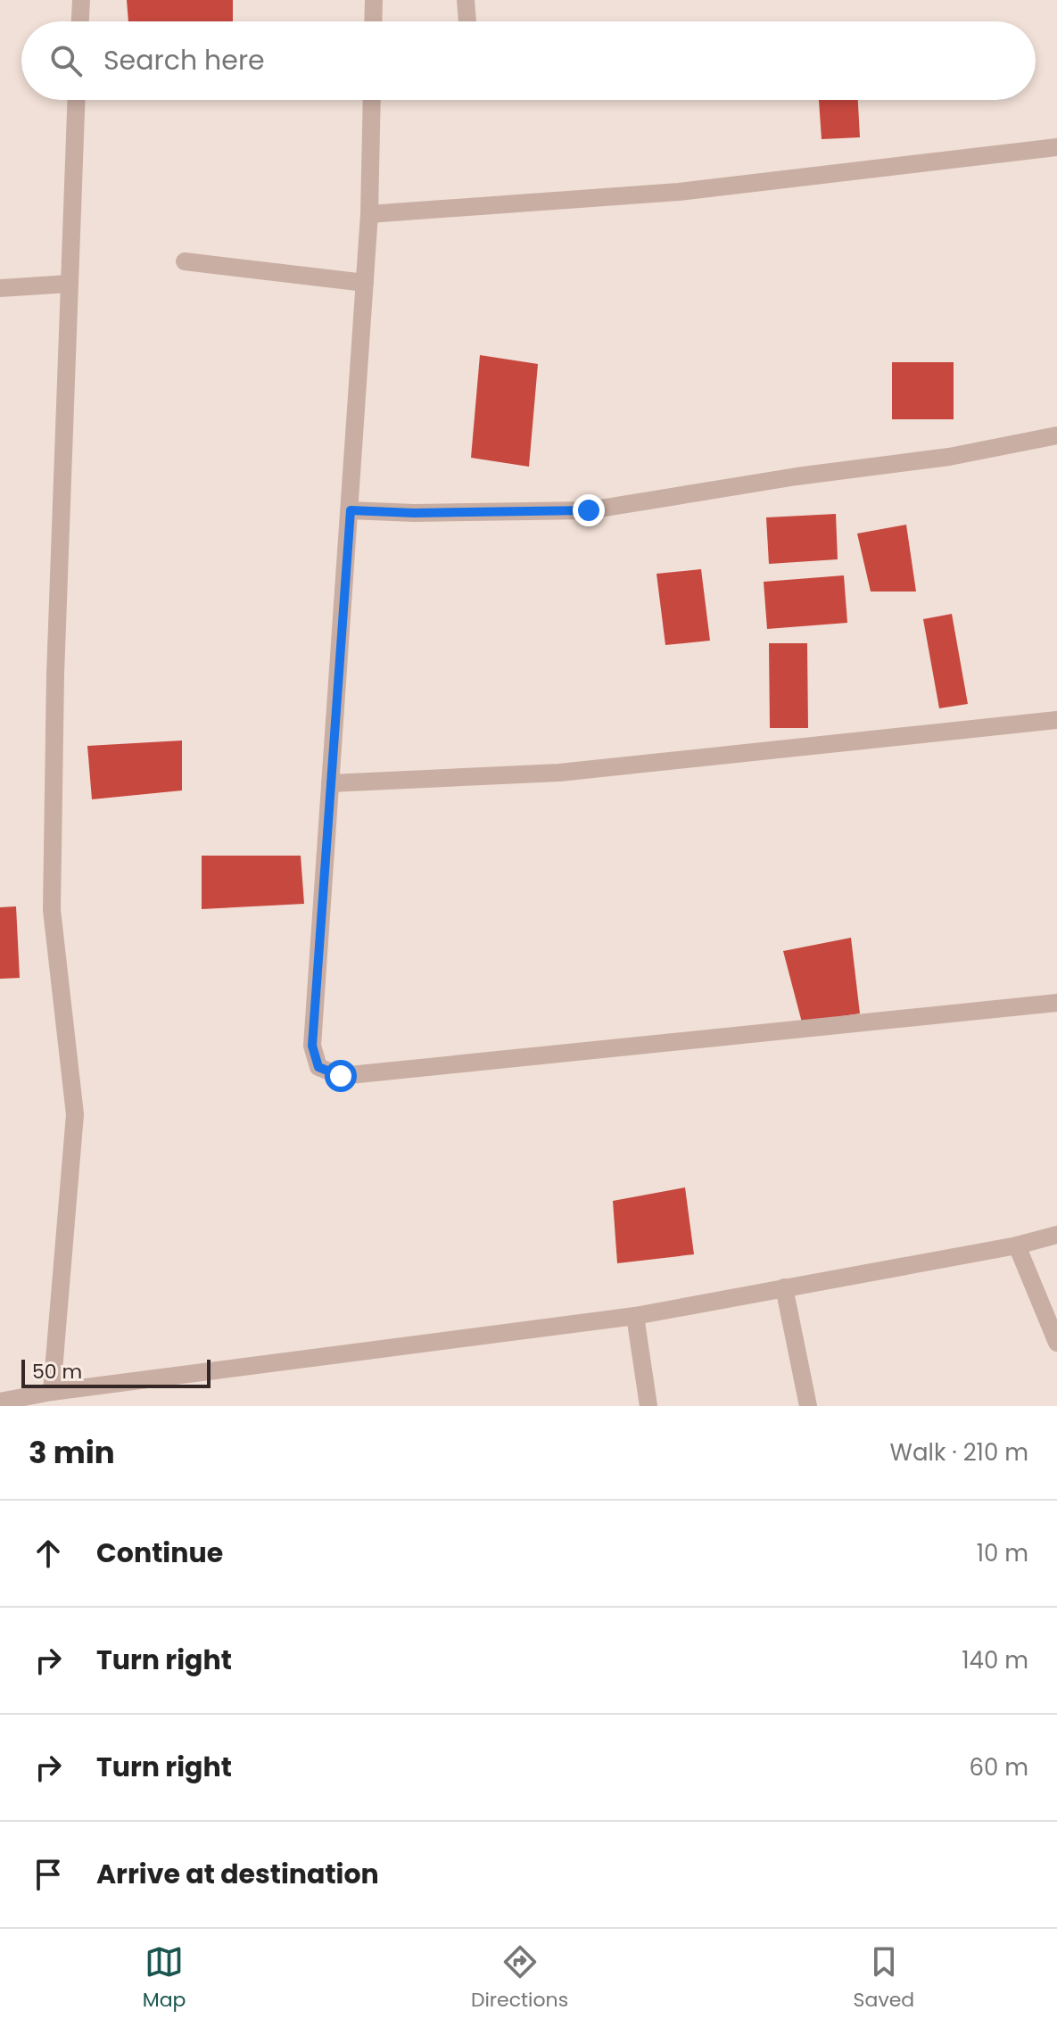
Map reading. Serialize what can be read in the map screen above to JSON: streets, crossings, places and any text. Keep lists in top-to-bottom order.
{
  "scale_bar": "50 m",
  "page": {
    "search": "Search here",
    "scale": "50 m",
    "heading": ["3 min", "Walk · 210 m"],
    "list": [
      ["Continue", "10 m"],
      ["Turn right", "140 m"],
      ["Turn right", "60 m"],
      "Arrive at destination"
    ],
    "nav": ["Map", "Directions", "Saved"]
  }
}
